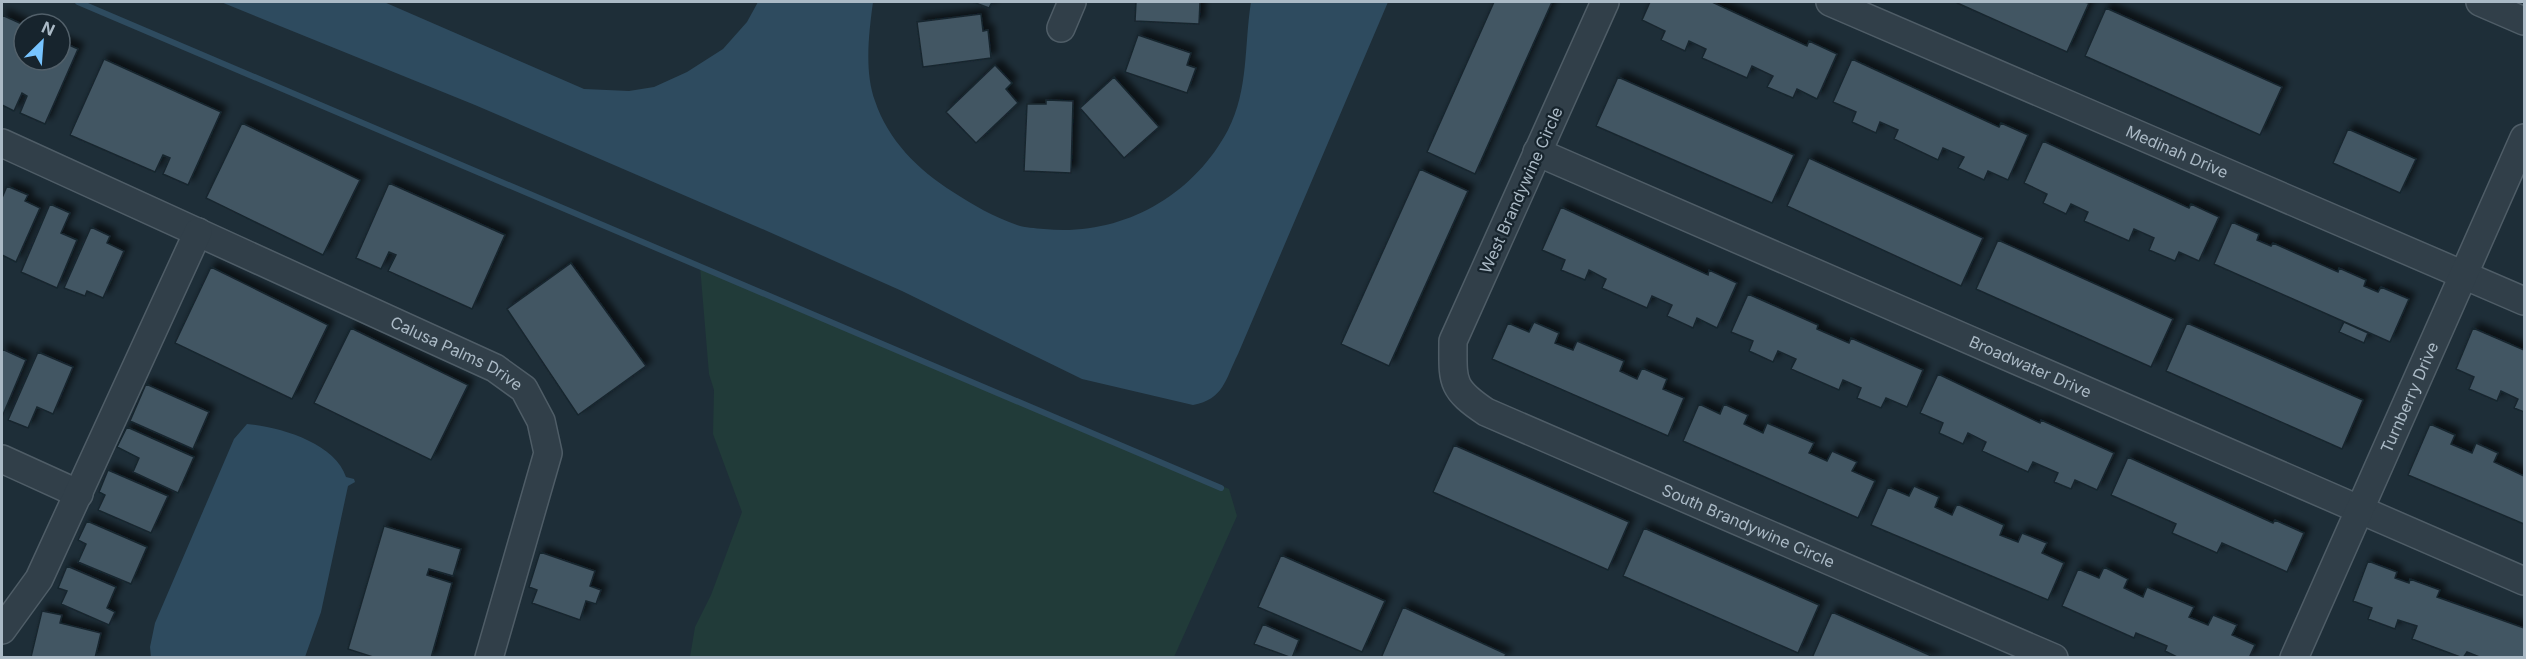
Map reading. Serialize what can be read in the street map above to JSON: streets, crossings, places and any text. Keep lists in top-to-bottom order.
{
  "streets": {
    "street": [
      "Medinah Drive",
      "West Brandywine Circle",
      "Calusa Palms Drive",
      "Broadwater Drive",
      "Turnberry Drive",
      "South Brandywine Circle"
    ]
  },
  "crossings": [
    ["Medinah Drive", "Turnberry Drive"],
    ["West Brandywine Circle", "Broadwater Drive"],
    ["West Brandywine Circle", "South Brandywine Circle"],
    ["Broadwater Drive", "Turnberry Drive"]
  ],
  "north": "top right"
}
